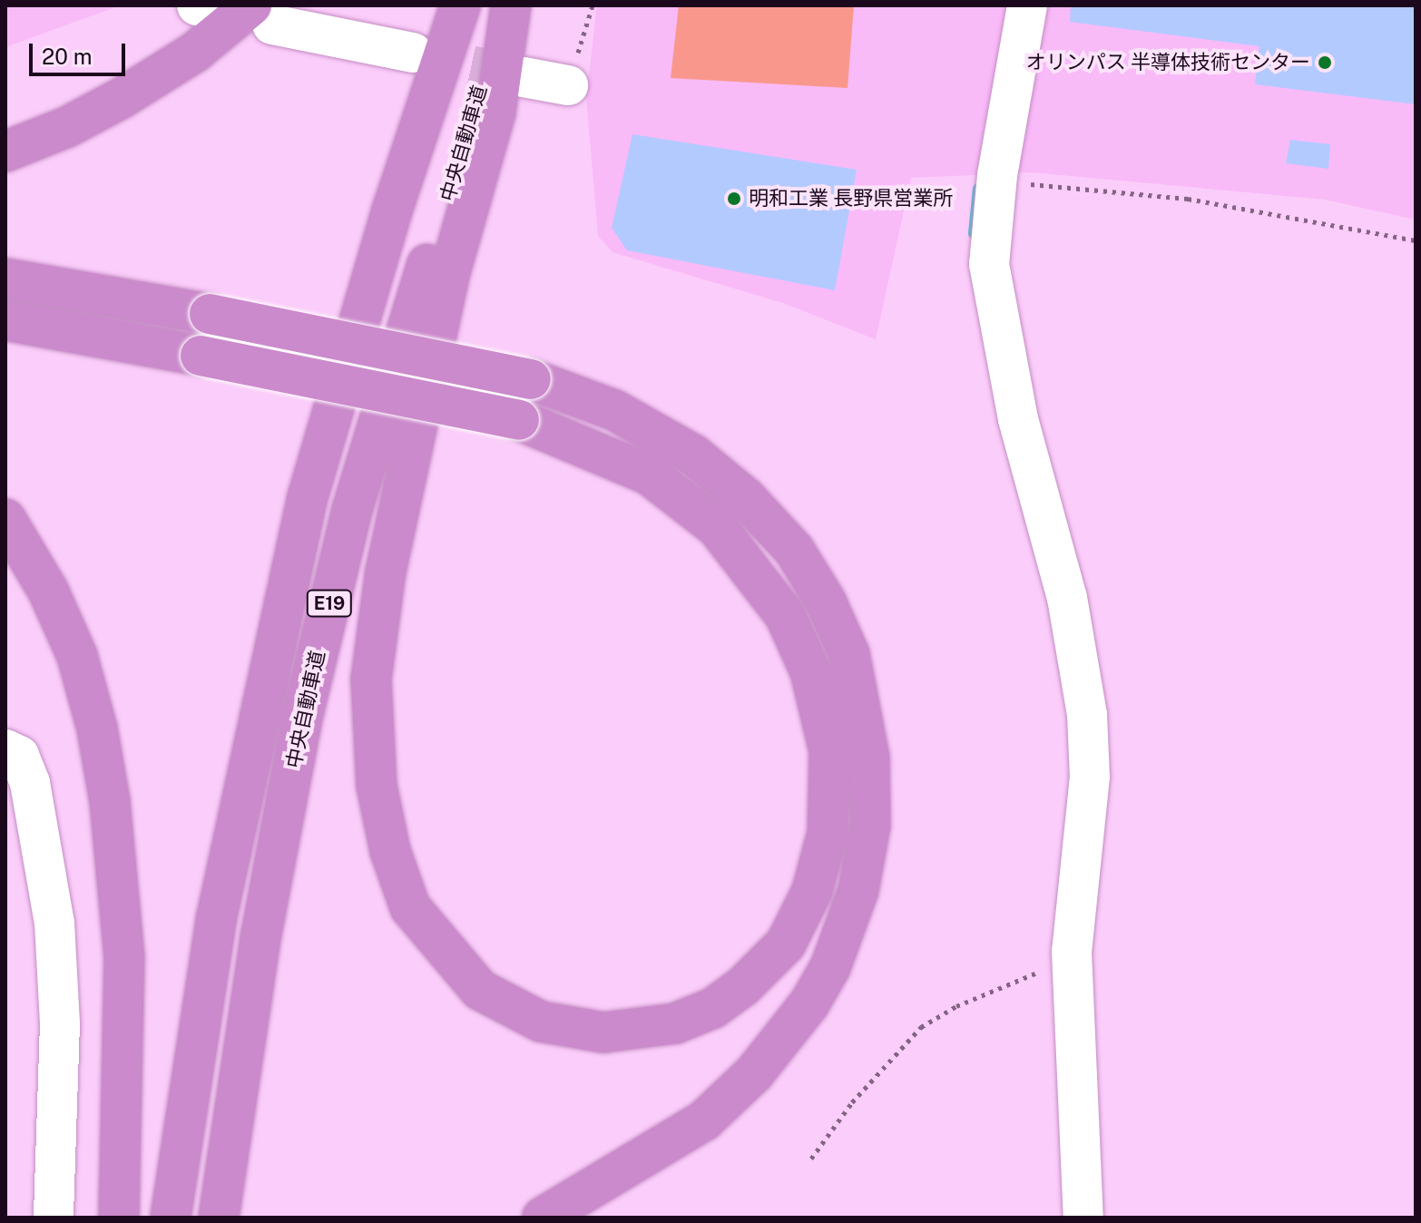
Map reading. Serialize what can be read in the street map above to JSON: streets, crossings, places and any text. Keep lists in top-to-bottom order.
{
  "streets": {
    "highway": ["中央自動車道", "E19"]
  },
  "places": ["オリンパス 半導体技術センター", "明和工業 長野県営業所"],
  "scale_bar": "20 m"
}
